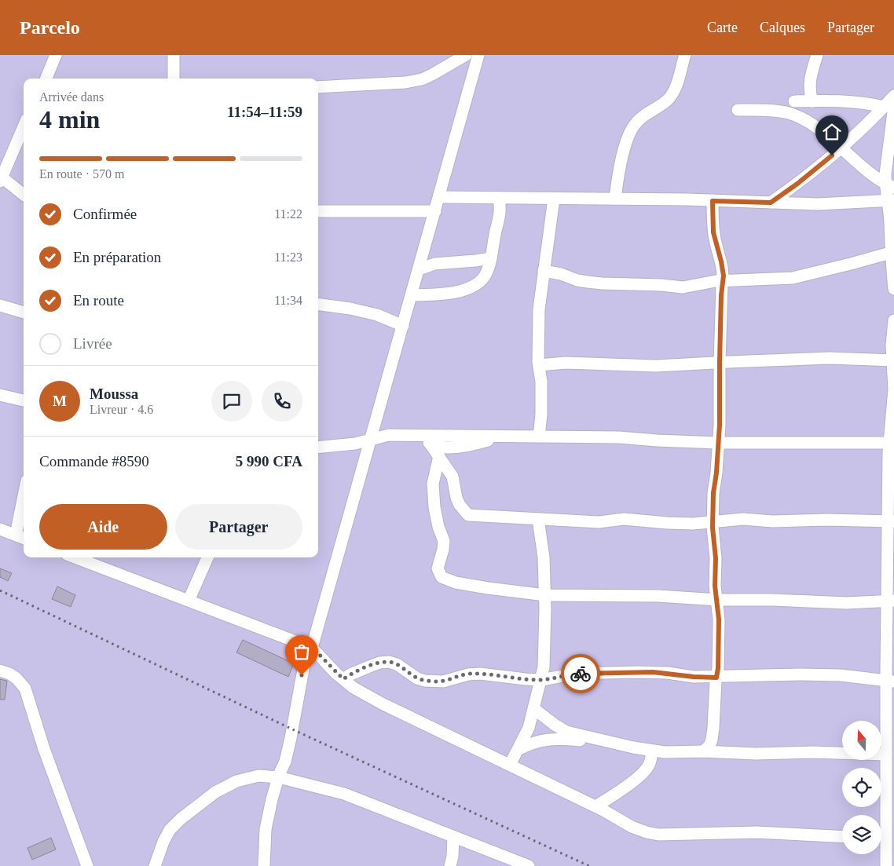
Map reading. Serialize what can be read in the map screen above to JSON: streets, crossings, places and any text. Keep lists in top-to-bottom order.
{
  "north": "top",
  "page": {
    "header": "Parcelo",
    "nav": ["Carte", "Calques", "Partager"],
    "heading": ["4 min", "Arrivée dans", "11:54–11:59"],
    "panel": [
      "Moussa",
      "Livreur · 4.6",
      "Commande #8590",
      "5 990 CFA"
    ],
    "bar": "En route · 570 m",
    "list": [
      ["Confirmée", "11:22"],
      ["En préparation", "11:23"],
      ["En route", "11:34"],
      "Livrée"
    ],
    "round": "M",
    "buttons": ["Aide", "Partager"]
  }
}
